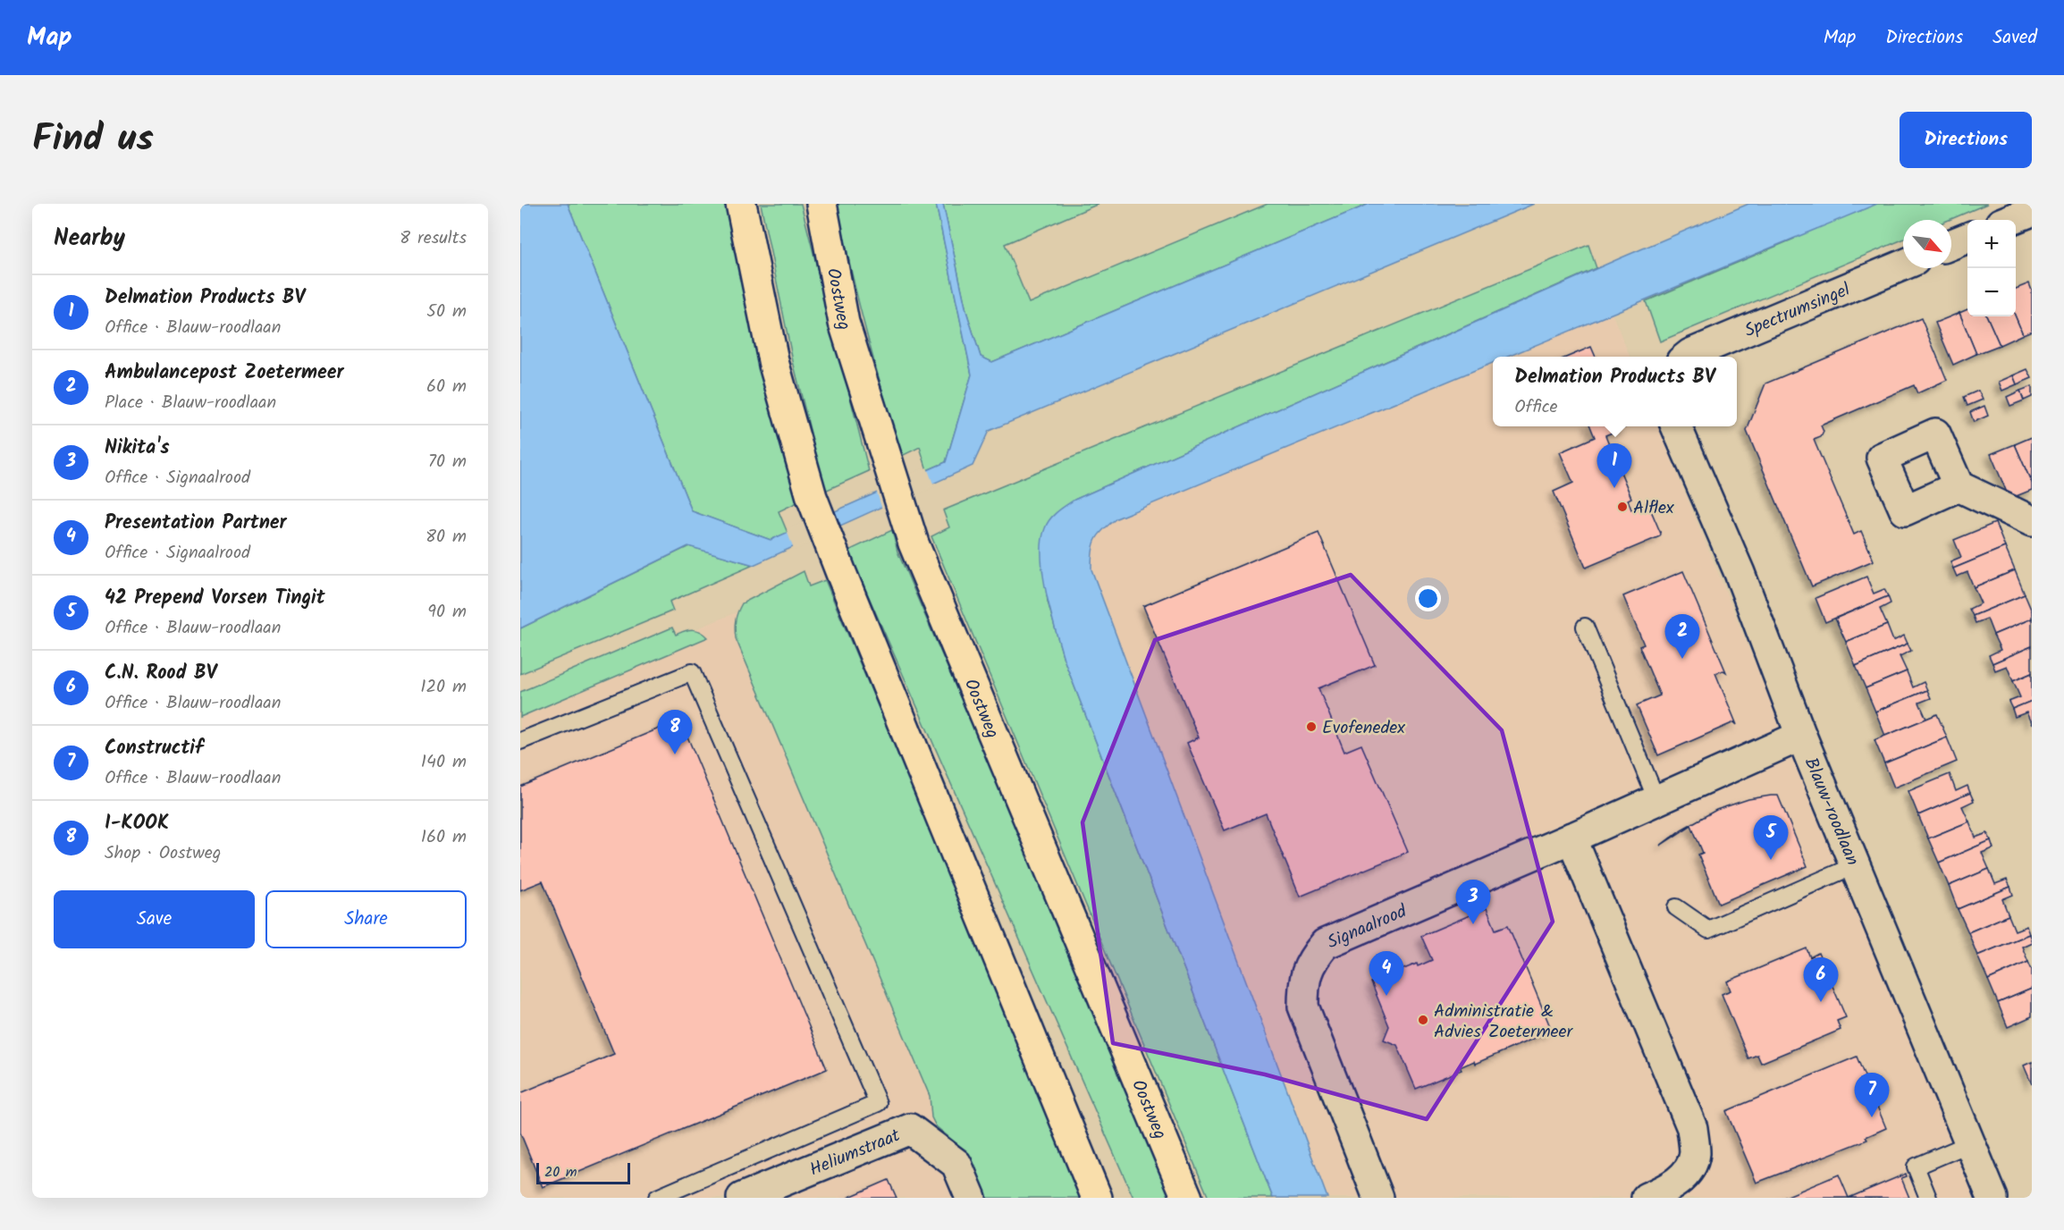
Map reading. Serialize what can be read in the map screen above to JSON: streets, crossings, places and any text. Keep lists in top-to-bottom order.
{
  "streets": {
    "main road": ["Oostweg"],
    "street": [
      "Spectrumsingel",
      "Blauw-roodlaan",
      "Signaalrood",
      "Heliumstraat"
    ]
  },
  "crossings": [
    ["Blauw-roodlaan", "Signaalrood"]
  ],
  "places": ["Alflex", "Evofenedex", "Administratie & Advies Zoetermeer"],
  "scale_bar": "20 m",
  "north": "bottom right",
  "page": {
    "header": "Map",
    "nav": ["Map", "Directions", "Saved"],
    "title": "Find us",
    "buttons": [
      "Directions",
      ["Save", "Share"]
    ],
    "heading": ["Nearby", "8 results"],
    "map_buttons": ["+", "−"],
    "list": [
      {
        "mark": "1",
        "name": "Delmation Products BV",
        "note": "Office · Blauw-roodlaan",
        "value": "50 m"
      },
      {
        "mark": "2",
        "name": "Ambulancepost Zoetermeer",
        "note": "Place · Blauw-roodlaan",
        "value": "60 m"
      },
      {
        "mark": "3",
        "name": "Nikita's",
        "note": "Office · Signaalrood",
        "value": "70 m"
      },
      {
        "mark": "4",
        "name": "Presentation Partner",
        "note": "Office · Signaalrood",
        "value": "80 m"
      },
      {
        "mark": "5",
        "name": "42 Prepend Vorsen Tingit",
        "note": "Office · Blauw-roodlaan",
        "value": "90 m"
      },
      {
        "mark": "6",
        "name": "C.N. Rood BV",
        "note": "Office · Blauw-roodlaan",
        "value": "120 m"
      },
      {
        "mark": "7",
        "name": "Constructif",
        "note": "Office · Blauw-roodlaan",
        "value": "140 m"
      },
      {
        "mark": "8",
        "name": "I-KOOK",
        "note": "Shop · Oostweg",
        "value": "160 m"
      }
    ],
    "popup": ["Delmation Products BV", "Office"],
    "pins": [
      "1",
      "2",
      "8",
      "5",
      "3",
      "4",
      "6",
      "7"
    ],
    "scale": "20 m"
  }
}
